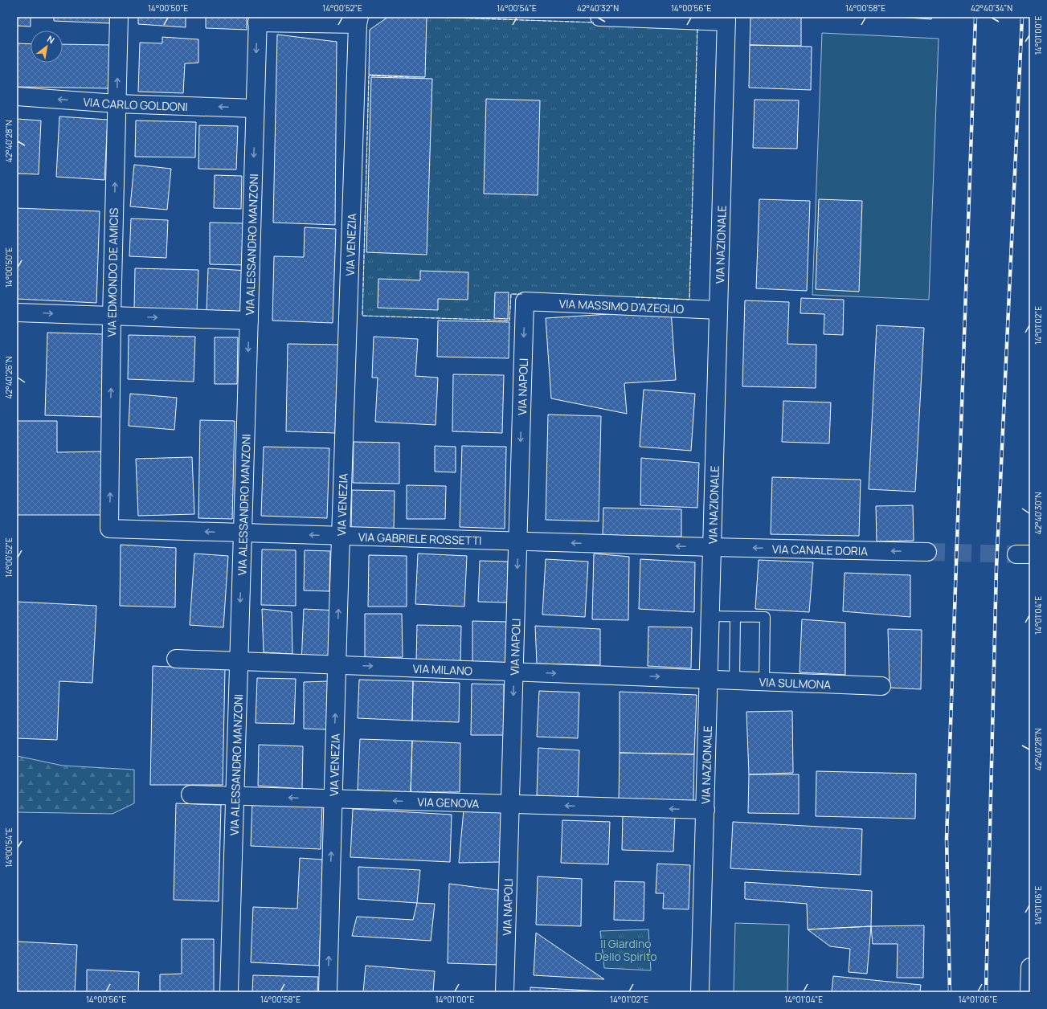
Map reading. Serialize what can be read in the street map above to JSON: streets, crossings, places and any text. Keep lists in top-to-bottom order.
{
  "streets": {
    "street": [
      "VIA CARLO GOLDONI",
      "VIA ALESSANDRO MANZONI",
      "VIA VENEZIA",
      "VIA NAZIONALE",
      "VIA EDMONDO DE AMICIS",
      "VIA MASSIMO D'AZEGLIO",
      "VIA NAPOLI",
      "VIA GABRIELE ROSSETTI",
      "VIA CANALE DORIA",
      "VIA MILANO",
      "VIA SULMONA",
      "VIA GENOVA"
    ]
  },
  "crossings": [
    ["VIA CARLO GOLDONI", "VIA ALESSANDRO MANZONI"],
    ["VIA CARLO GOLDONI", "VIA EDMONDO DE AMICIS"],
    ["VIA ALESSANDRO MANZONI", "VIA GABRIELE ROSSETTI"],
    ["VIA ALESSANDRO MANZONI", "VIA MILANO"],
    ["VIA ALESSANDRO MANZONI", "VIA GENOVA"],
    ["VIA VENEZIA", "VIA GABRIELE ROSSETTI"],
    ["VIA VENEZIA", "VIA MILANO"],
    ["VIA VENEZIA", "VIA GENOVA"],
    ["VIA NAZIONALE", "VIA MASSIMO D'AZEGLIO"],
    ["VIA NAZIONALE", "VIA GABRIELE ROSSETTI"],
    ["VIA NAZIONALE", "VIA CANALE DORIA"],
    ["VIA NAZIONALE", "VIA MILANO"],
    ["VIA NAZIONALE", "VIA SULMONA"],
    ["VIA NAZIONALE", "VIA GENOVA"],
    ["VIA EDMONDO DE AMICIS", "VIA GABRIELE ROSSETTI"],
    ["VIA MASSIMO D'AZEGLIO", "VIA NAPOLI"],
    ["VIA NAPOLI", "VIA GABRIELE ROSSETTI"],
    ["VIA NAPOLI", "VIA MILANO"],
    ["VIA NAPOLI", "VIA GENOVA"],
    ["VIA GABRIELE ROSSETTI", "VIA CANALE DORIA"],
    ["VIA MILANO", "VIA SULMONA"]
  ],
  "one_way": [
    "VIA CARLO GOLDONI",
    "VIA ALESSANDRO MANZONI",
    "VIA VENEZIA",
    "VIA EDMONDO DE AMICIS",
    "VIA NAPOLI",
    "VIA GABRIELE ROSSETTI",
    "VIA CANALE DORIA",
    "VIA MILANO",
    "VIA GENOVA"
  ],
  "parks": ["Il Giardino Dello Spirito"],
  "north": "top right",
  "coordinates": [
    "14°00'50\"E",
    "14°00'52\"E",
    "14°00'54\"E",
    "42°40'32\"N",
    "14°00'56\"E",
    "14°00'58\"E",
    "42°40'34\"N",
    "14°01'00\"E",
    "42°40'28\"N",
    "14°01'02\"E",
    "42°40'26\"N",
    "42°40'30\"N",
    "14°01'04\"E",
    "14°01'06\"E"
  ]
}
